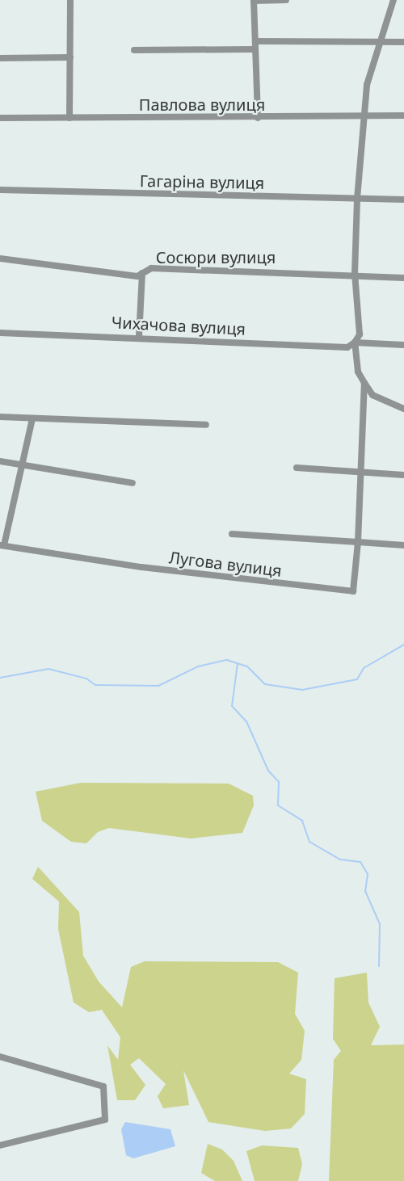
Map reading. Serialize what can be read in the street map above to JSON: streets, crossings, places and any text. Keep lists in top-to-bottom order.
{
  "streets": {
    "street": [
      "Павлова вулиця",
      "Гагаріна вулиця",
      "Сосюри вулиця",
      "Чихачова вулиця",
      "Лугова вулиця"
    ]
  }
}
